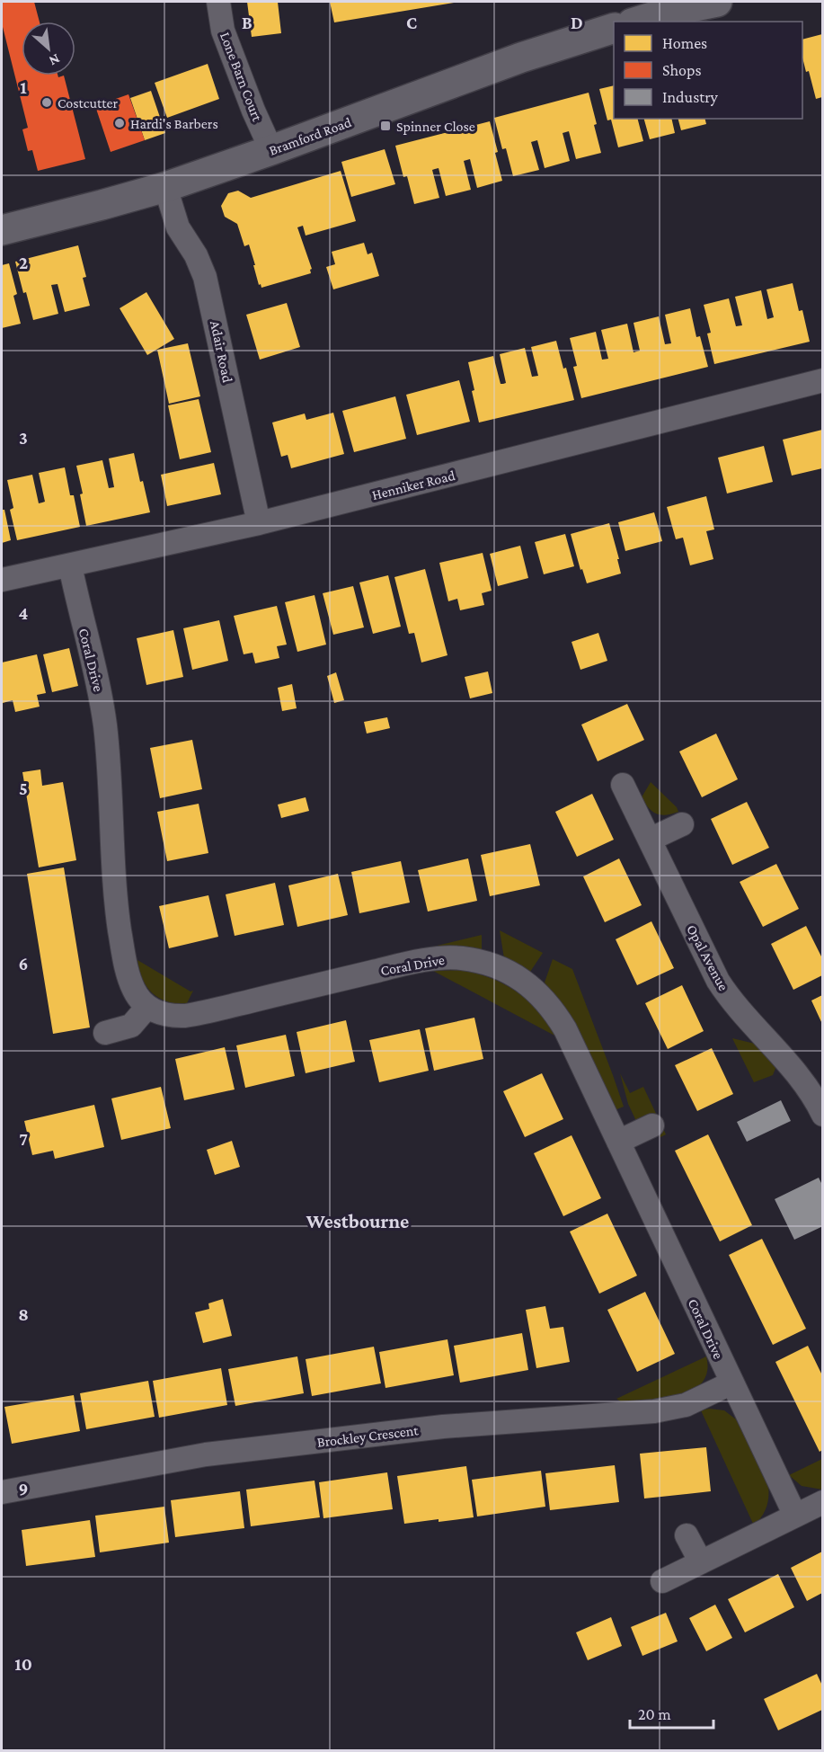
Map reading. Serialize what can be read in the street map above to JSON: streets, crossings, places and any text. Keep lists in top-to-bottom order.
{
  "streets": {
    "main road": ["Bramford Road"],
    "street": [
      "Lone Barn Court",
      "Adair Road",
      "Henniker Road",
      "Coral Drive",
      "Opal Avenue",
      "Brockley Crescent"
    ]
  },
  "crossings": [
    ["Lone Barn Court", "Bramford Road"],
    ["Bramford Road", "Adair Road"],
    ["Adair Road", "Henniker Road"],
    ["Henniker Road", "Coral Drive"],
    ["Coral Drive", "Brockley Crescent"]
  ],
  "districts": ["Westbourne"],
  "places": {
    "other": ["Costcutter", "Hardi's Barbers"],
    "transit": ["Spinner Close"]
  },
  "legend": ["Homes", "Shops", "Industry"],
  "scale_bar": "20 m",
  "north": "bottom right",
  "grid": {
    "columns": ["B", "C", "D"],
    "rows": [
      "1",
      "2",
      "3",
      "4",
      "5",
      "6",
      "7",
      "8",
      "9",
      "10"
    ]
  }
}
